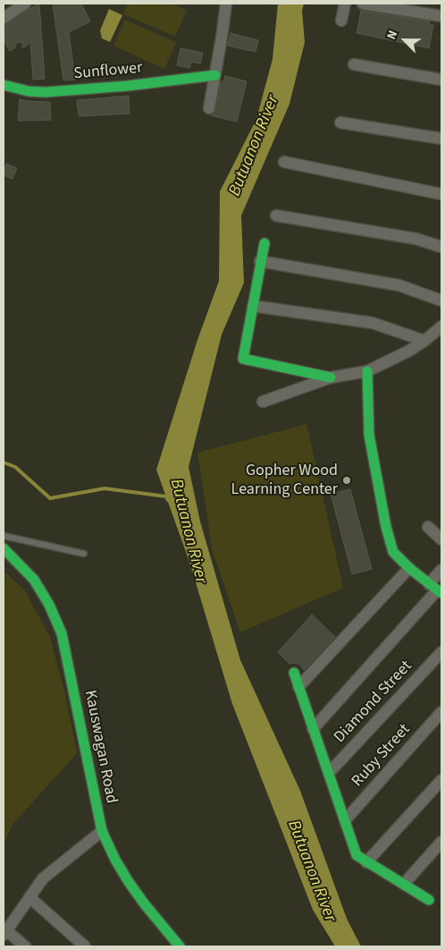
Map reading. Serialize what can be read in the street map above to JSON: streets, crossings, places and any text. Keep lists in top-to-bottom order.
{
  "streets": {
    "street": [
      "Sunflower",
      "Diamond Street",
      "Kauswagan Road",
      "Ruby Street"
    ]
  },
  "water": ["Butuanon River"],
  "places": ["Gopher Wood Learning Center"],
  "north": "top left"
}
